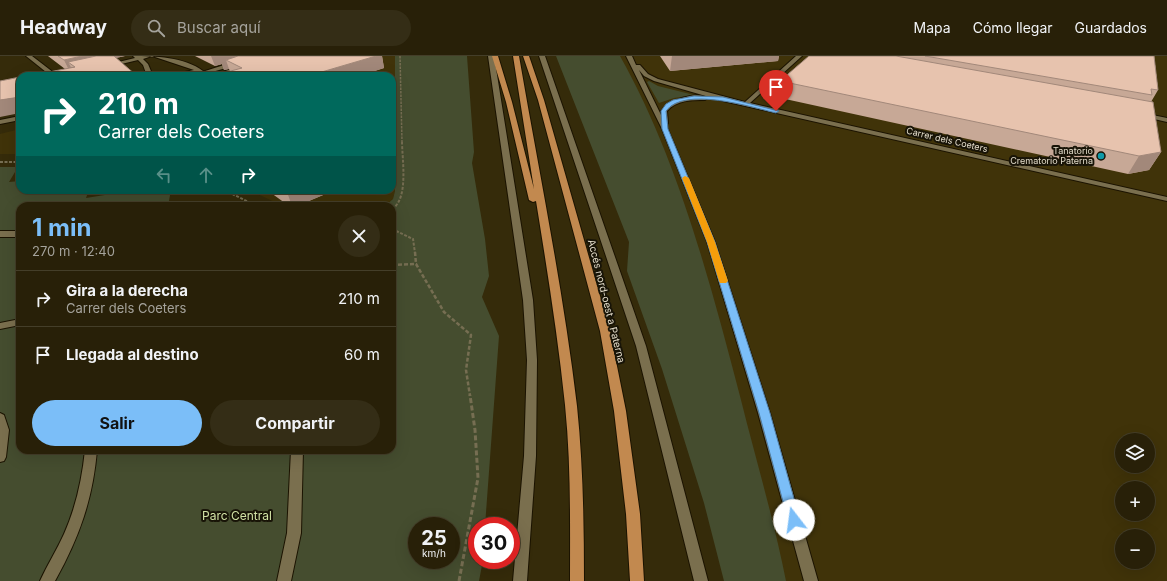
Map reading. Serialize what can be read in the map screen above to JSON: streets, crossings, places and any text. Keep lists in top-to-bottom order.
{
  "streets": {
    "main road": ["Accés nord-oest a Paterna"],
    "street": ["Carrer dels Coeters"]
  },
  "parks": ["Parc Central"],
  "places": ["Tanatorio Crematorio Paterna"],
  "page": {
    "header": "Headway",
    "search": "Buscar aquí",
    "nav": ["Mapa", "Cómo llegar", "Guardados"],
    "turn": ["210 m", "Carrer dels Coeters"],
    "heading": ["1 min", "270 m · 12:40"],
    "list": [
      {
        "name": "Gira a la derecha",
        "note": "Carrer dels Coeters",
        "value": "210 m"
      },
      {
        "name": "Llegada al destino",
        "value": "60 m"
      }
    ],
    "buttons": ["Salir", "Compartir"],
    "map_buttons": ["+", "−"],
    "speed": "25 km/h",
    "limit": "30"
  }
}
